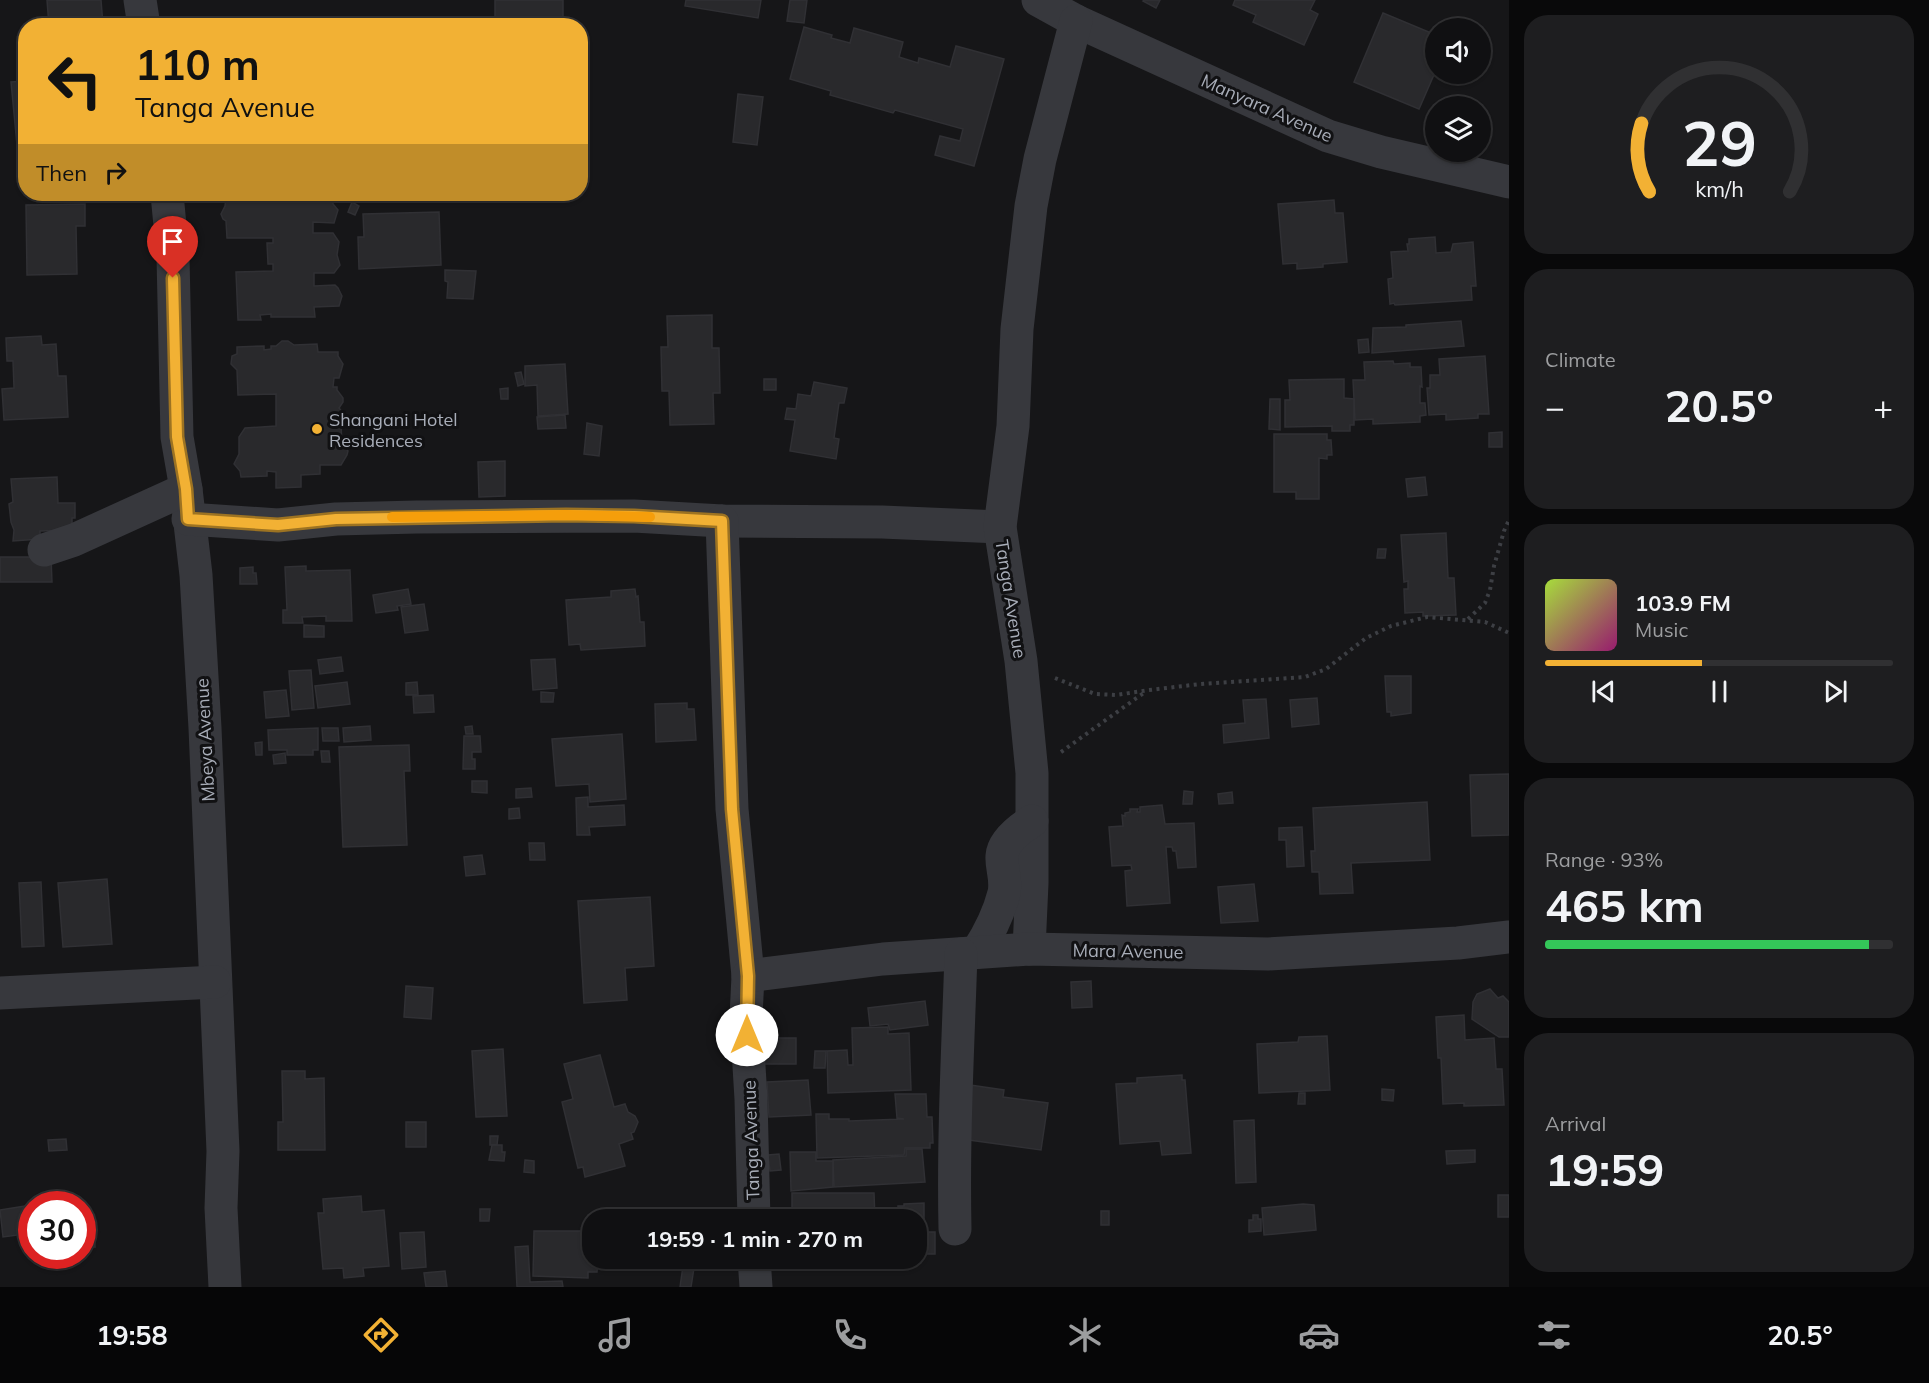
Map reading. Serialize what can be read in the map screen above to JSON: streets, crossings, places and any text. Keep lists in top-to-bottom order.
{
  "streets": {
    "street": [
      "Manyara Avenue",
      "Tanga Avenue",
      "Mbeya Avenue",
      "Mara Avenue"
    ]
  },
  "crossings": [
    ["Tanga Avenue", "Mbeya Avenue"],
    ["Tanga Avenue", "Mara Avenue"]
  ],
  "places": ["Shangani Hotel Residences"],
  "page": {
    "turn": ["110 m", "Tanga Avenue"],
    "then": "Then",
    "tile": [
      "Climate",
      ["Range · 93%", "465 km"],
      ["Arrival", "19:59"]
    ],
    "heat": ["−", "20.5°", "+"],
    "song": ["103.9 FM", "Music"],
    "limit": "30",
    "trip": "19:59 · 1 min · 270 m",
    "tabs": ["19:58", "20.5°"],
    "gauge": ["29", "km/h"]
  }
}
